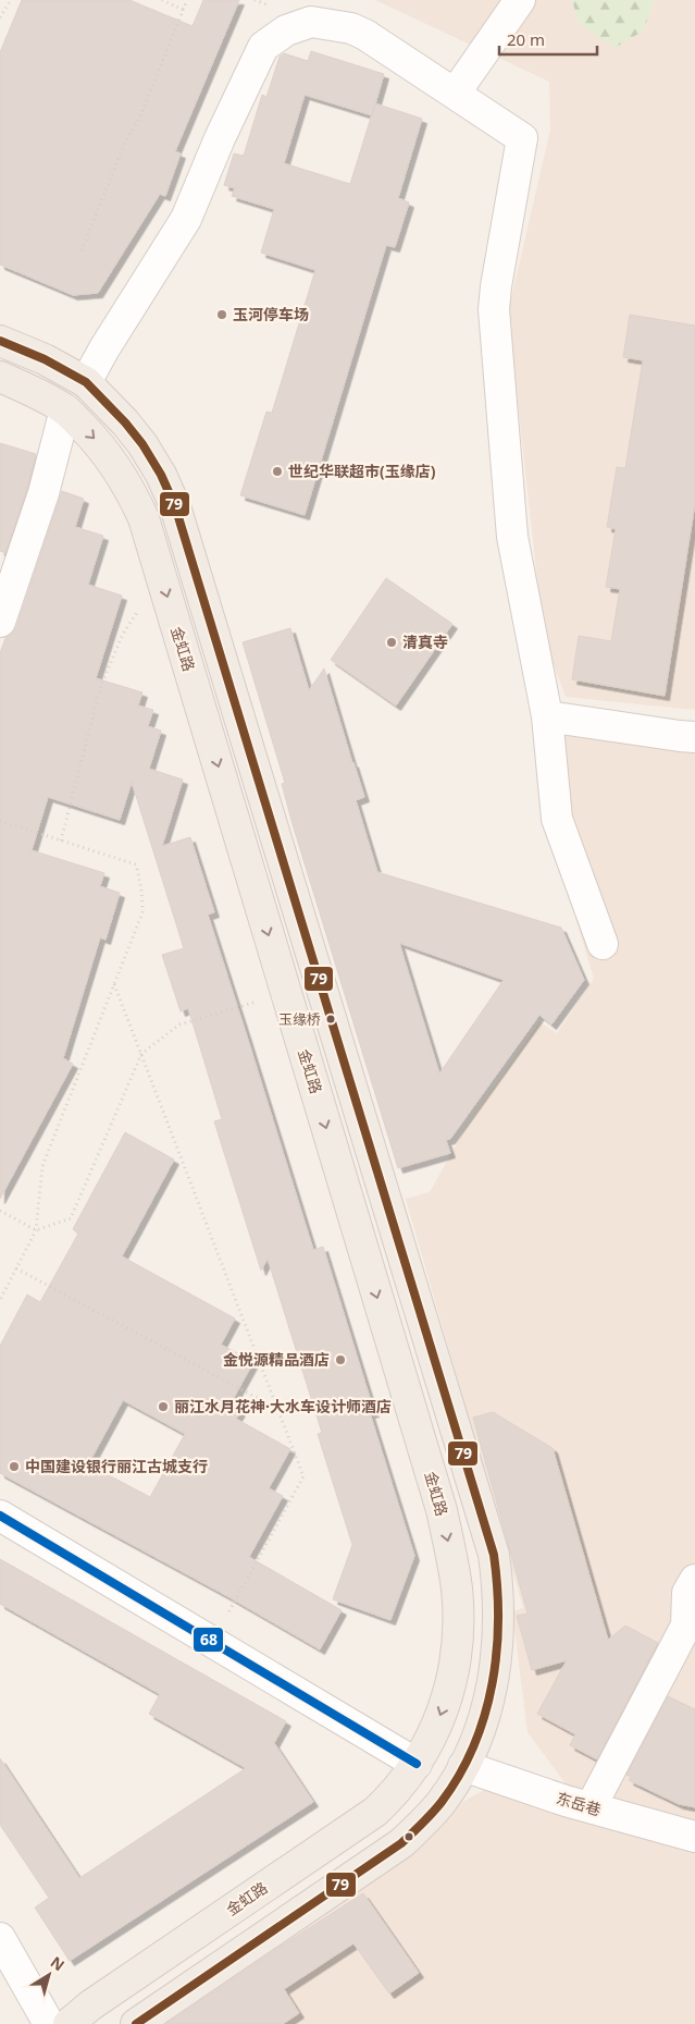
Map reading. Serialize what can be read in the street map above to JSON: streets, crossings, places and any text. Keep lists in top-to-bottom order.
{
  "streets": {
    "main road": ["金虹路"],
    "street": ["东岳巷"]
  },
  "places": [
    "玉河停车场",
    "世纪华联超市(玉缘店)",
    "清真寺",
    "玉缘桥",
    "金悦源精品酒店",
    "丽江水月花神·大水车设计师酒店",
    "中国建设银行丽江古城支行"
  ],
  "lines": ["transit line 79", "transit line 68"],
  "scale_bar": "20 m",
  "north": "top right"
}
